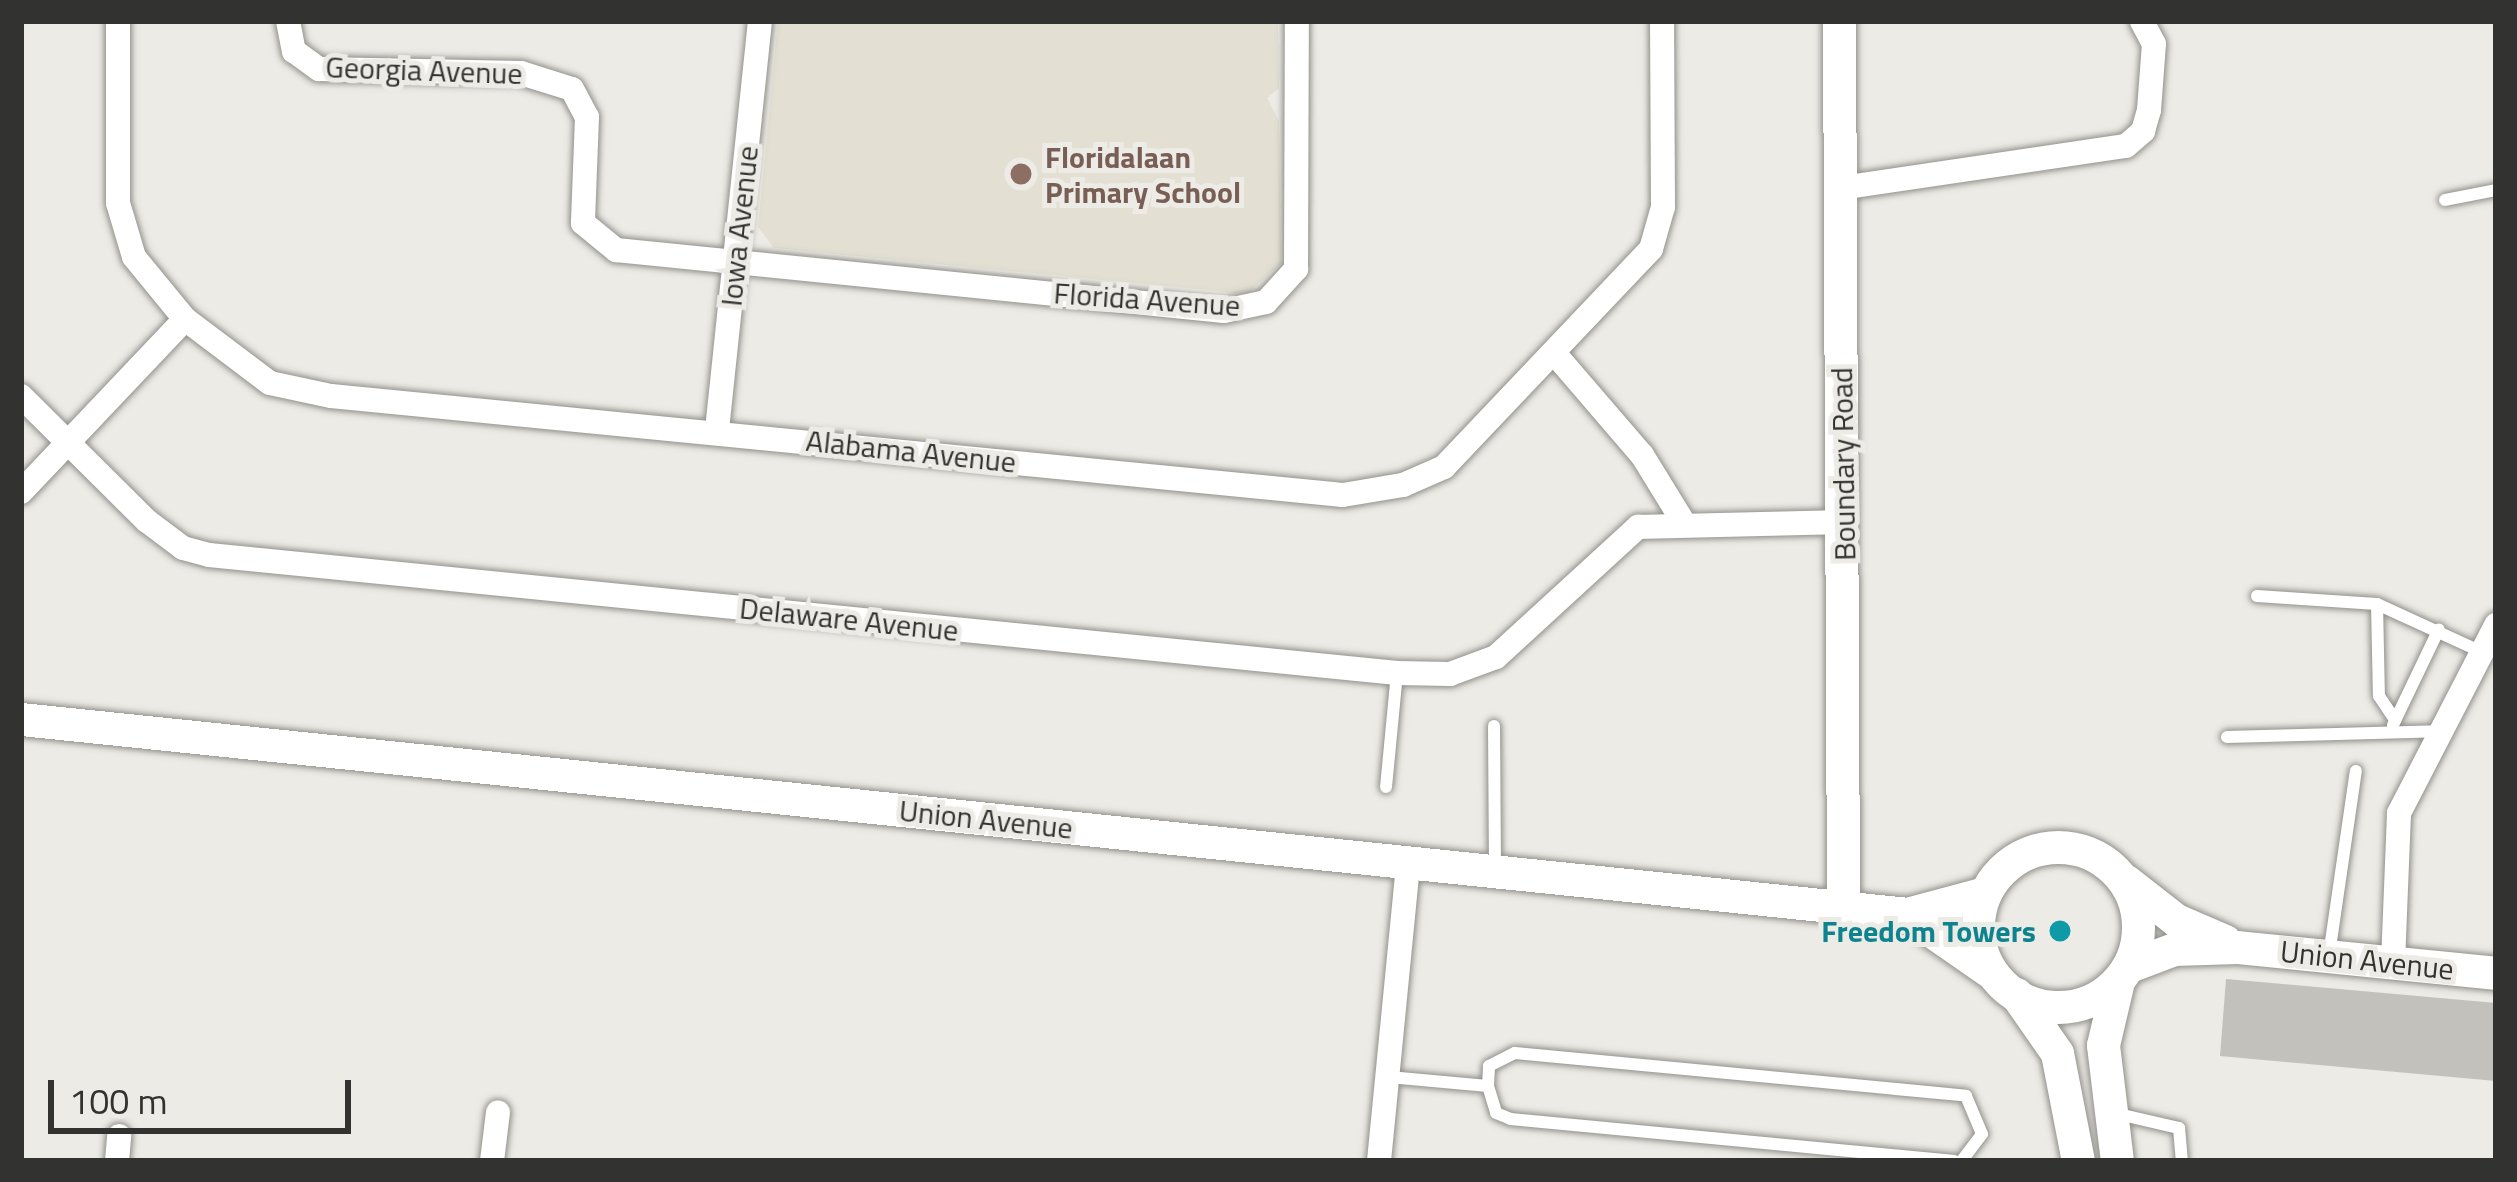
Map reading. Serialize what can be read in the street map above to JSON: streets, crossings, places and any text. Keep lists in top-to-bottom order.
{
  "streets": {
    "street": [
      "Georgia Avenue",
      "Iowa Avenue",
      "Florida Avenue",
      "Alabama Avenue",
      "Boundary Road",
      "Delaware Avenue",
      "Union Avenue"
    ]
  },
  "crossings": [
    ["Georgia Avenue", "Iowa Avenue"],
    ["Georgia Avenue", "Florida Avenue"],
    ["Iowa Avenue", "Florida Avenue"],
    ["Iowa Avenue", "Alabama Avenue"],
    ["Boundary Road", "Delaware Avenue"],
    ["Boundary Road", "Union Avenue"]
  ],
  "places": ["Floridalaan Primary School", "Freedom Towers"],
  "scale_bar": "100 m"
}
